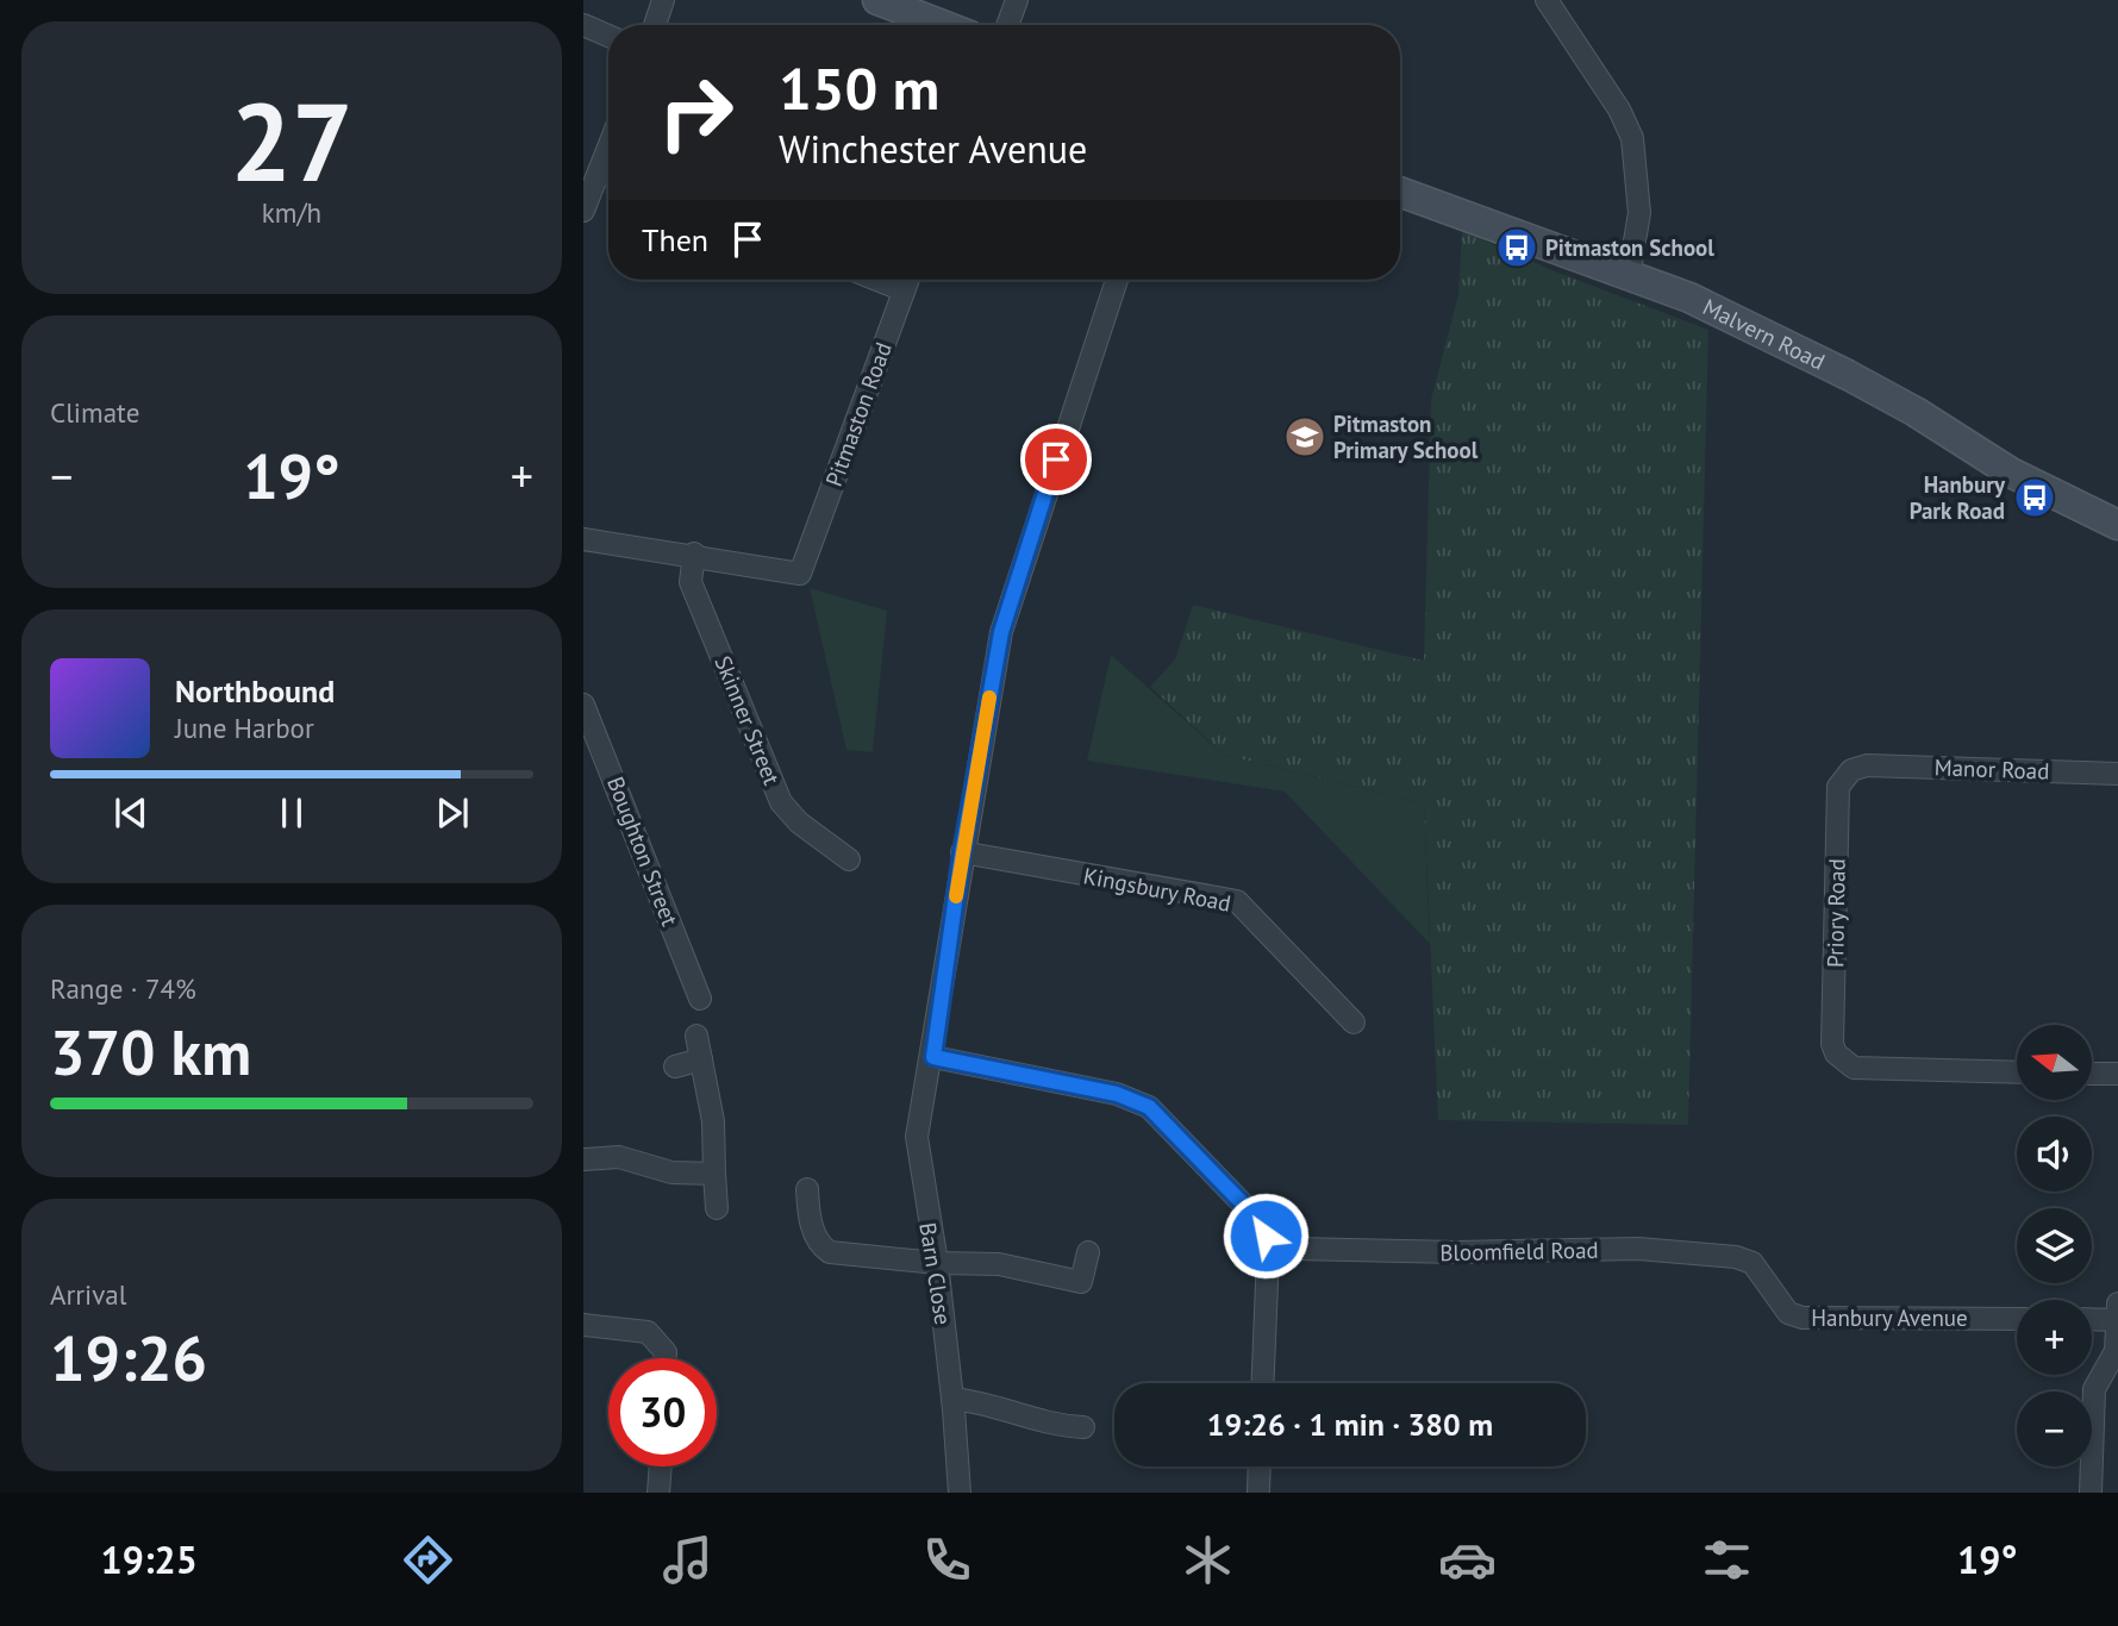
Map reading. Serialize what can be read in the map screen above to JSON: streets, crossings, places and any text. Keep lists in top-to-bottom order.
{
  "streets": {
    "main road": ["Malvern Road"],
    "street": [
      "Pitmaston Road",
      "Skinner Street",
      "Manor Road",
      "Boughton Street",
      "Kingsbury Road",
      "Priory Road",
      "Bloomfield Road",
      "Barn Close",
      "Hanbury Avenue"
    ]
  },
  "crossings": [
    ["Pitmaston Road", "Skinner Street"],
    ["Manor Road", "Priory Road"],
    ["Kingsbury Road", "Barn Close"],
    ["Bloomfield Road", "Hanbury Avenue"]
  ],
  "places": {
    "bus stop": ["Pitmaston School", "Hanbury Park Road"],
    "school or university": ["Pitmaston Primary School"]
  },
  "north": "left",
  "page": {
    "tile": [
      ["27", "km/h"],
      "Climate",
      ["Range · 74%", "370 km"],
      ["Arrival", "19:26"]
    ],
    "turn": ["150 m", "Winchester Avenue"],
    "then": "Then",
    "heat": ["−", "19°", "+"],
    "song": ["Northbound", "June Harbor"],
    "map_buttons": ["+", "−"],
    "limit": "30",
    "trip": "19:26 · 1 min · 380 m",
    "tabs": ["19:25", "19°"]
  }
}
